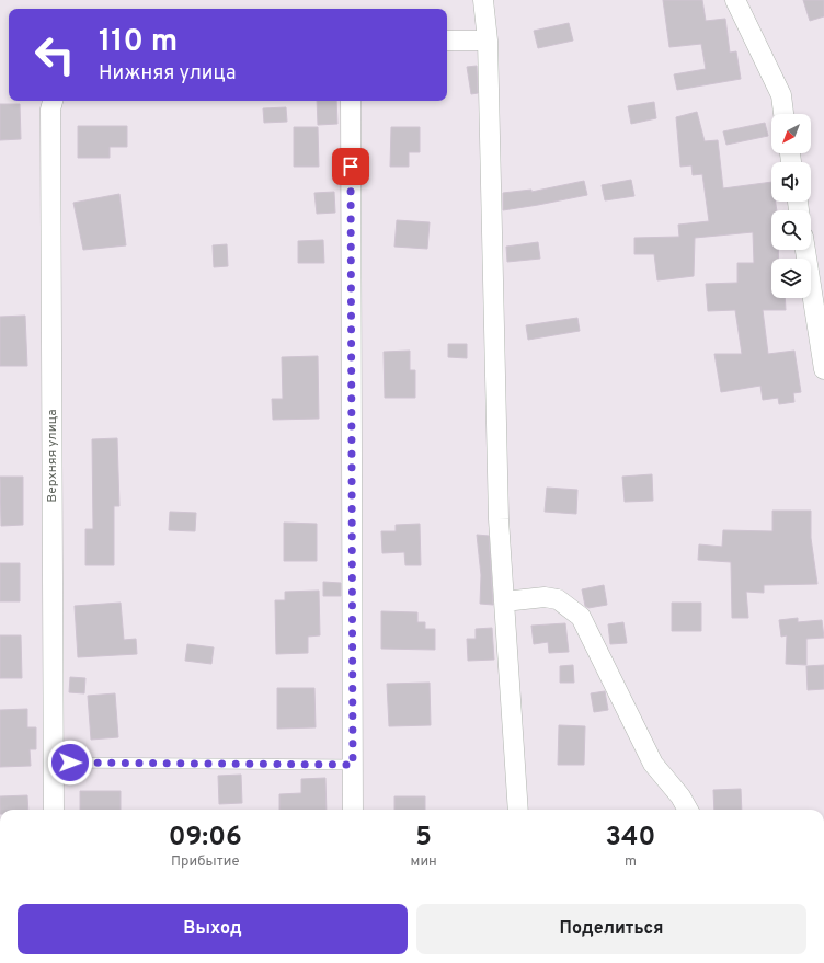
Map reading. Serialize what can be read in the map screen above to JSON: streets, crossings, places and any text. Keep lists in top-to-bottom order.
{
  "streets": {
    "street": ["Верхняя улица"]
  },
  "north": "bottom left",
  "page": {
    "turn": ["110 m", "Нижняя улица"],
    "eta": [
      "09:06",
      "Прибытие",
      "5",
      "мин",
      "340",
      "m"
    ],
    "buttons": ["Выход", "Поделиться"]
  }
}
